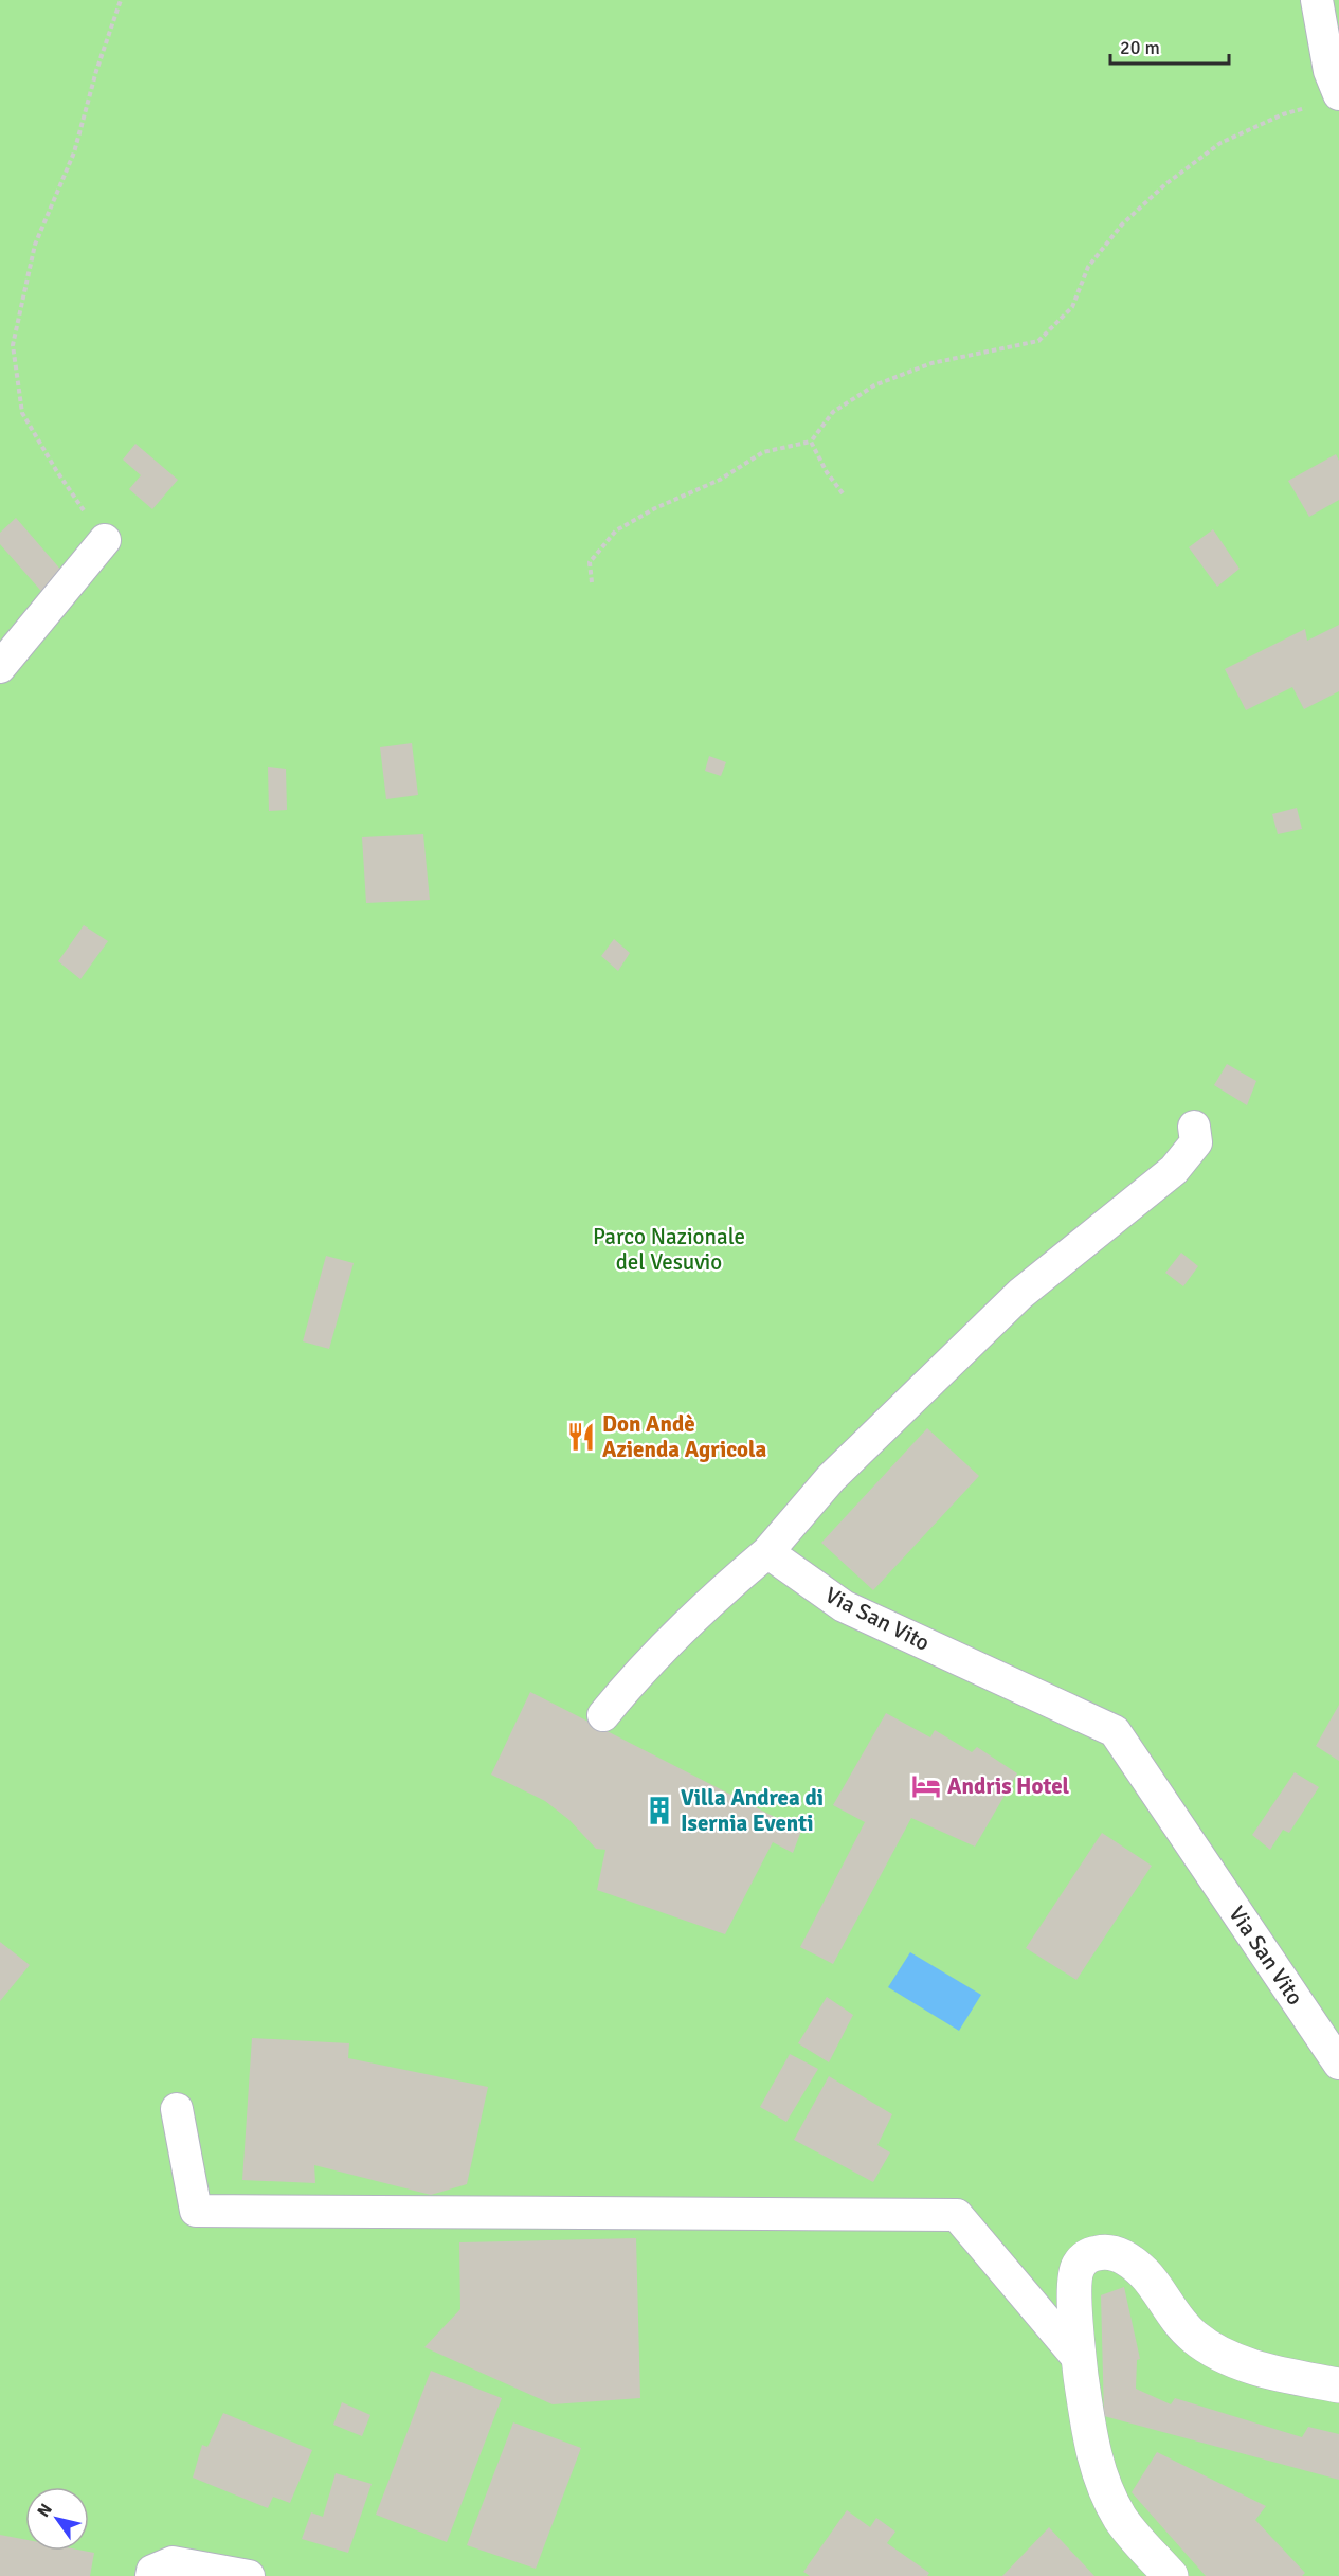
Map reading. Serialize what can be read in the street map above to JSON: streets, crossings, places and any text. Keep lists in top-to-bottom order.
{
  "streets": {
    "street": ["Via San Vito"]
  },
  "parks": ["Parco Nazionale del Vesuvio"],
  "places": {
    "restaurant": ["Don Andè Azienda Agricola"],
    "hotel": ["Andris Hotel"],
    "building": ["Villa Andrea di Isernia Eventi"]
  },
  "scale_bar": "20 m",
  "north": "top left"
}
